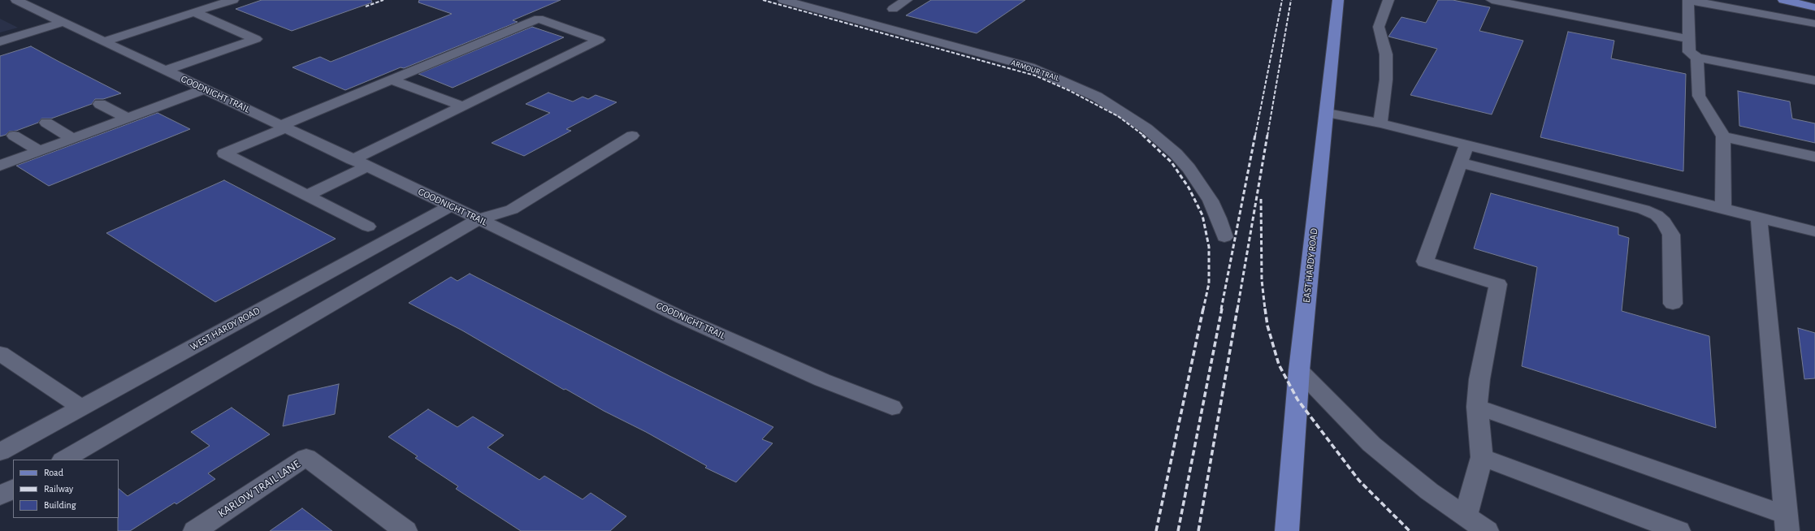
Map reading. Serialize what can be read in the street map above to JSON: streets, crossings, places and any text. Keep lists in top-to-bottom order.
{
  "streets": {
    "main road": ["EAST HARDY ROAD"],
    "street": [
      "ARMOUR TRAIL",
      "GOODNIGHT TRAIL",
      "WEST HARDY ROAD",
      "KARLOW TRAIL LANE"
    ]
  },
  "crossings": [
    ["GOODNIGHT TRAIL", "WEST HARDY ROAD"]
  ],
  "legend": ["Road", "Railway", "Building"]
}
